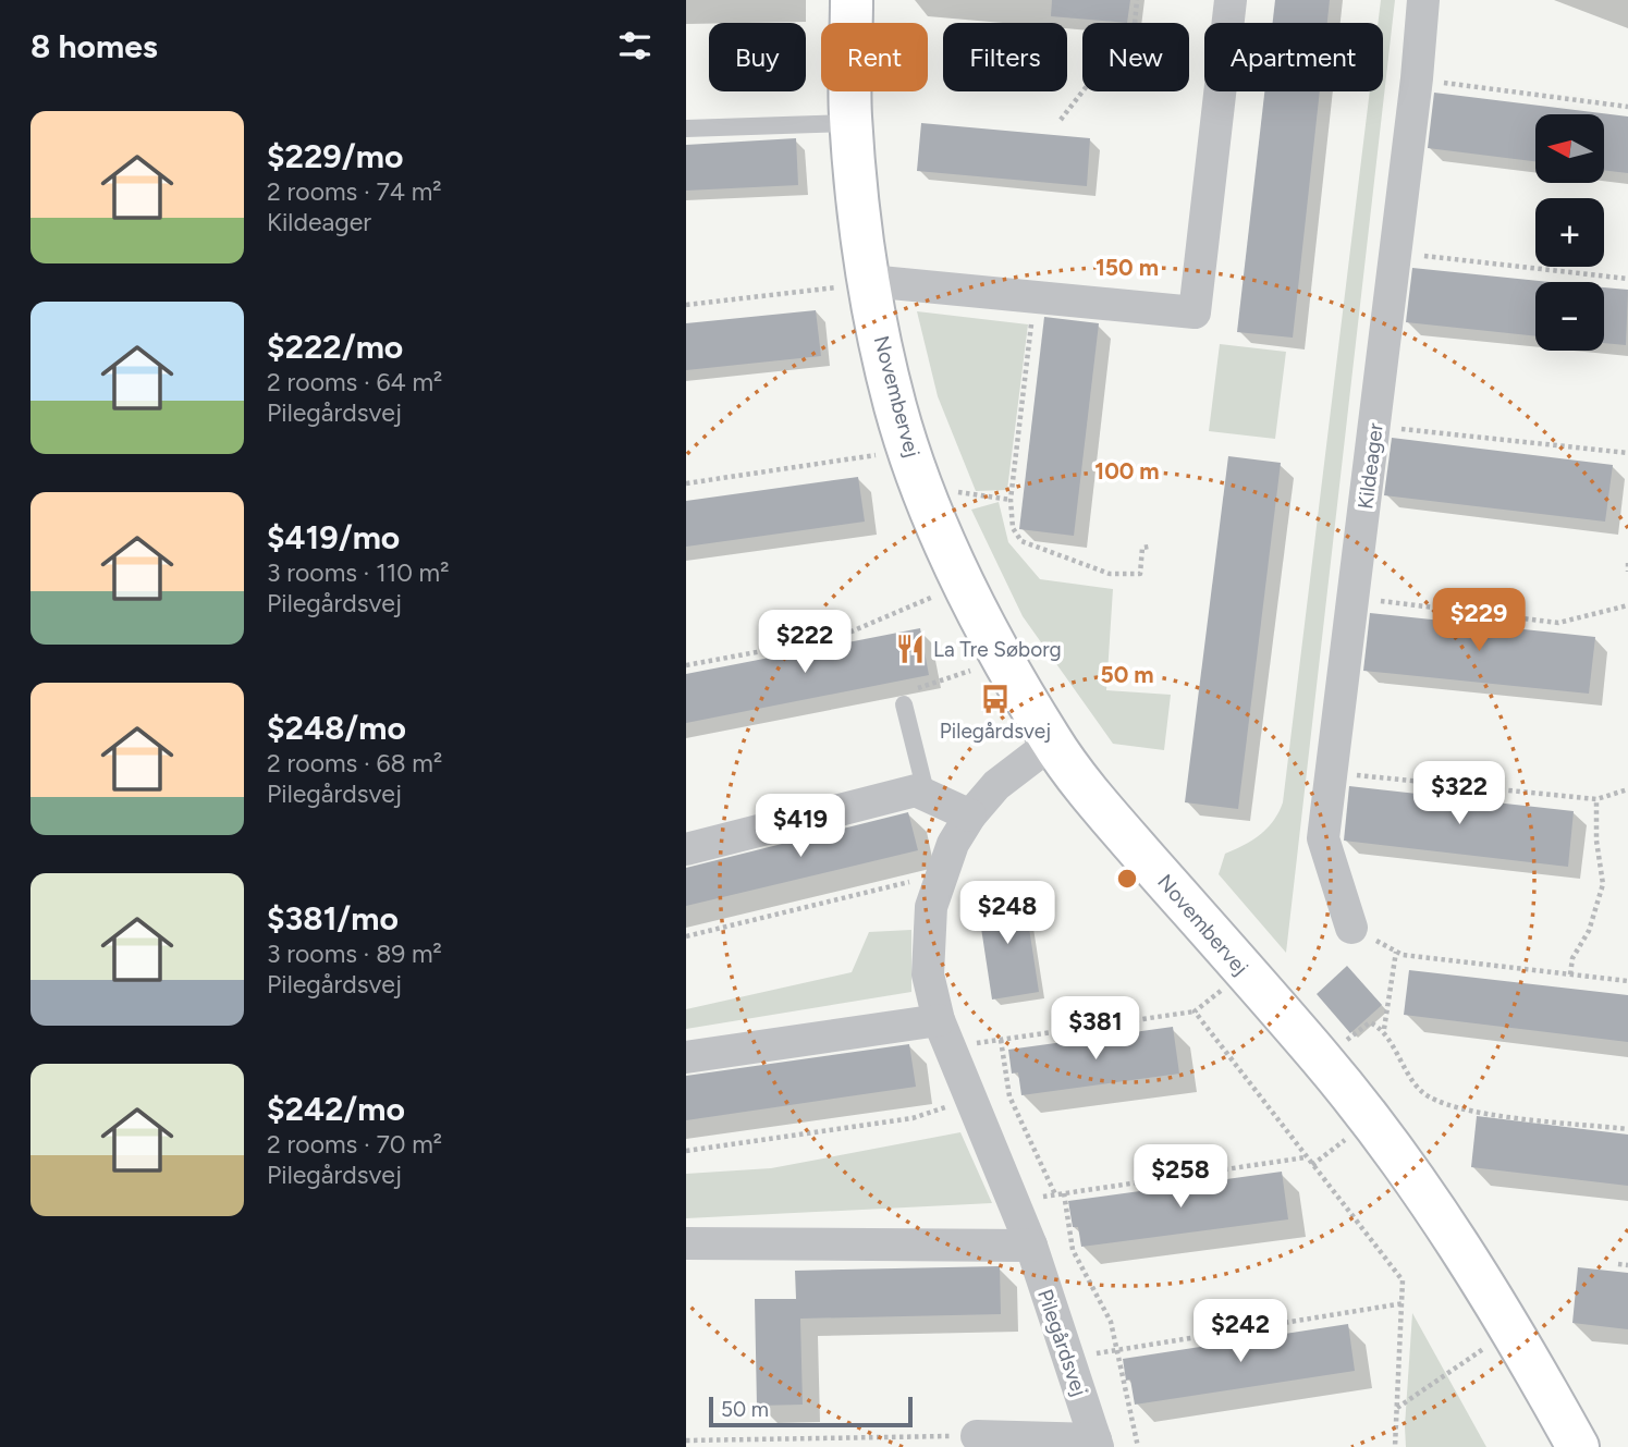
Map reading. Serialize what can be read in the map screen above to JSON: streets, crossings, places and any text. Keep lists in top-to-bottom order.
{
  "streets": {
    "street": ["Novembervej", "Kildeager", "Pilegårdsvej"]
  },
  "crossings": [
    ["Novembervej", "Pilegårdsvej"]
  ],
  "places": {
    "restaurant": ["La Tre Søborg"],
    "bus stop": ["Pilegårdsvej"]
  },
  "scale_bar": "50 m",
  "north": "left",
  "page": {
    "heading": "8 homes",
    "chip": [
      "Buy",
      "Rent",
      "Filters",
      "New",
      "Apartment"
    ],
    "list": [
      {
        "name": "$229/mo",
        "note": "2 rooms · 74 m² · Kildeager"
      },
      {
        "name": "$222/mo",
        "note": "2 rooms · 64 m² · Pilegårdsvej"
      },
      {
        "name": "$419/mo",
        "note": "3 rooms · 110 m² · Pilegårdsvej"
      },
      {
        "name": "$248/mo",
        "note": "2 rooms · 68 m² · Pilegårdsvej"
      },
      {
        "name": "$381/mo",
        "note": "3 rooms · 89 m² · Pilegårdsvej"
      },
      {
        "name": "$242/mo",
        "note": "2 rooms · 70 m² · Pilegårdsvej"
      }
    ],
    "map_buttons": ["+", "−"],
    "price": [
      "$229",
      "$222",
      "$322",
      "$419",
      "$248",
      "$381",
      "$258",
      "$242"
    ],
    "scale": "50 m"
  },
  "rings": ["150 m", "100 m", "50 m"]
}
